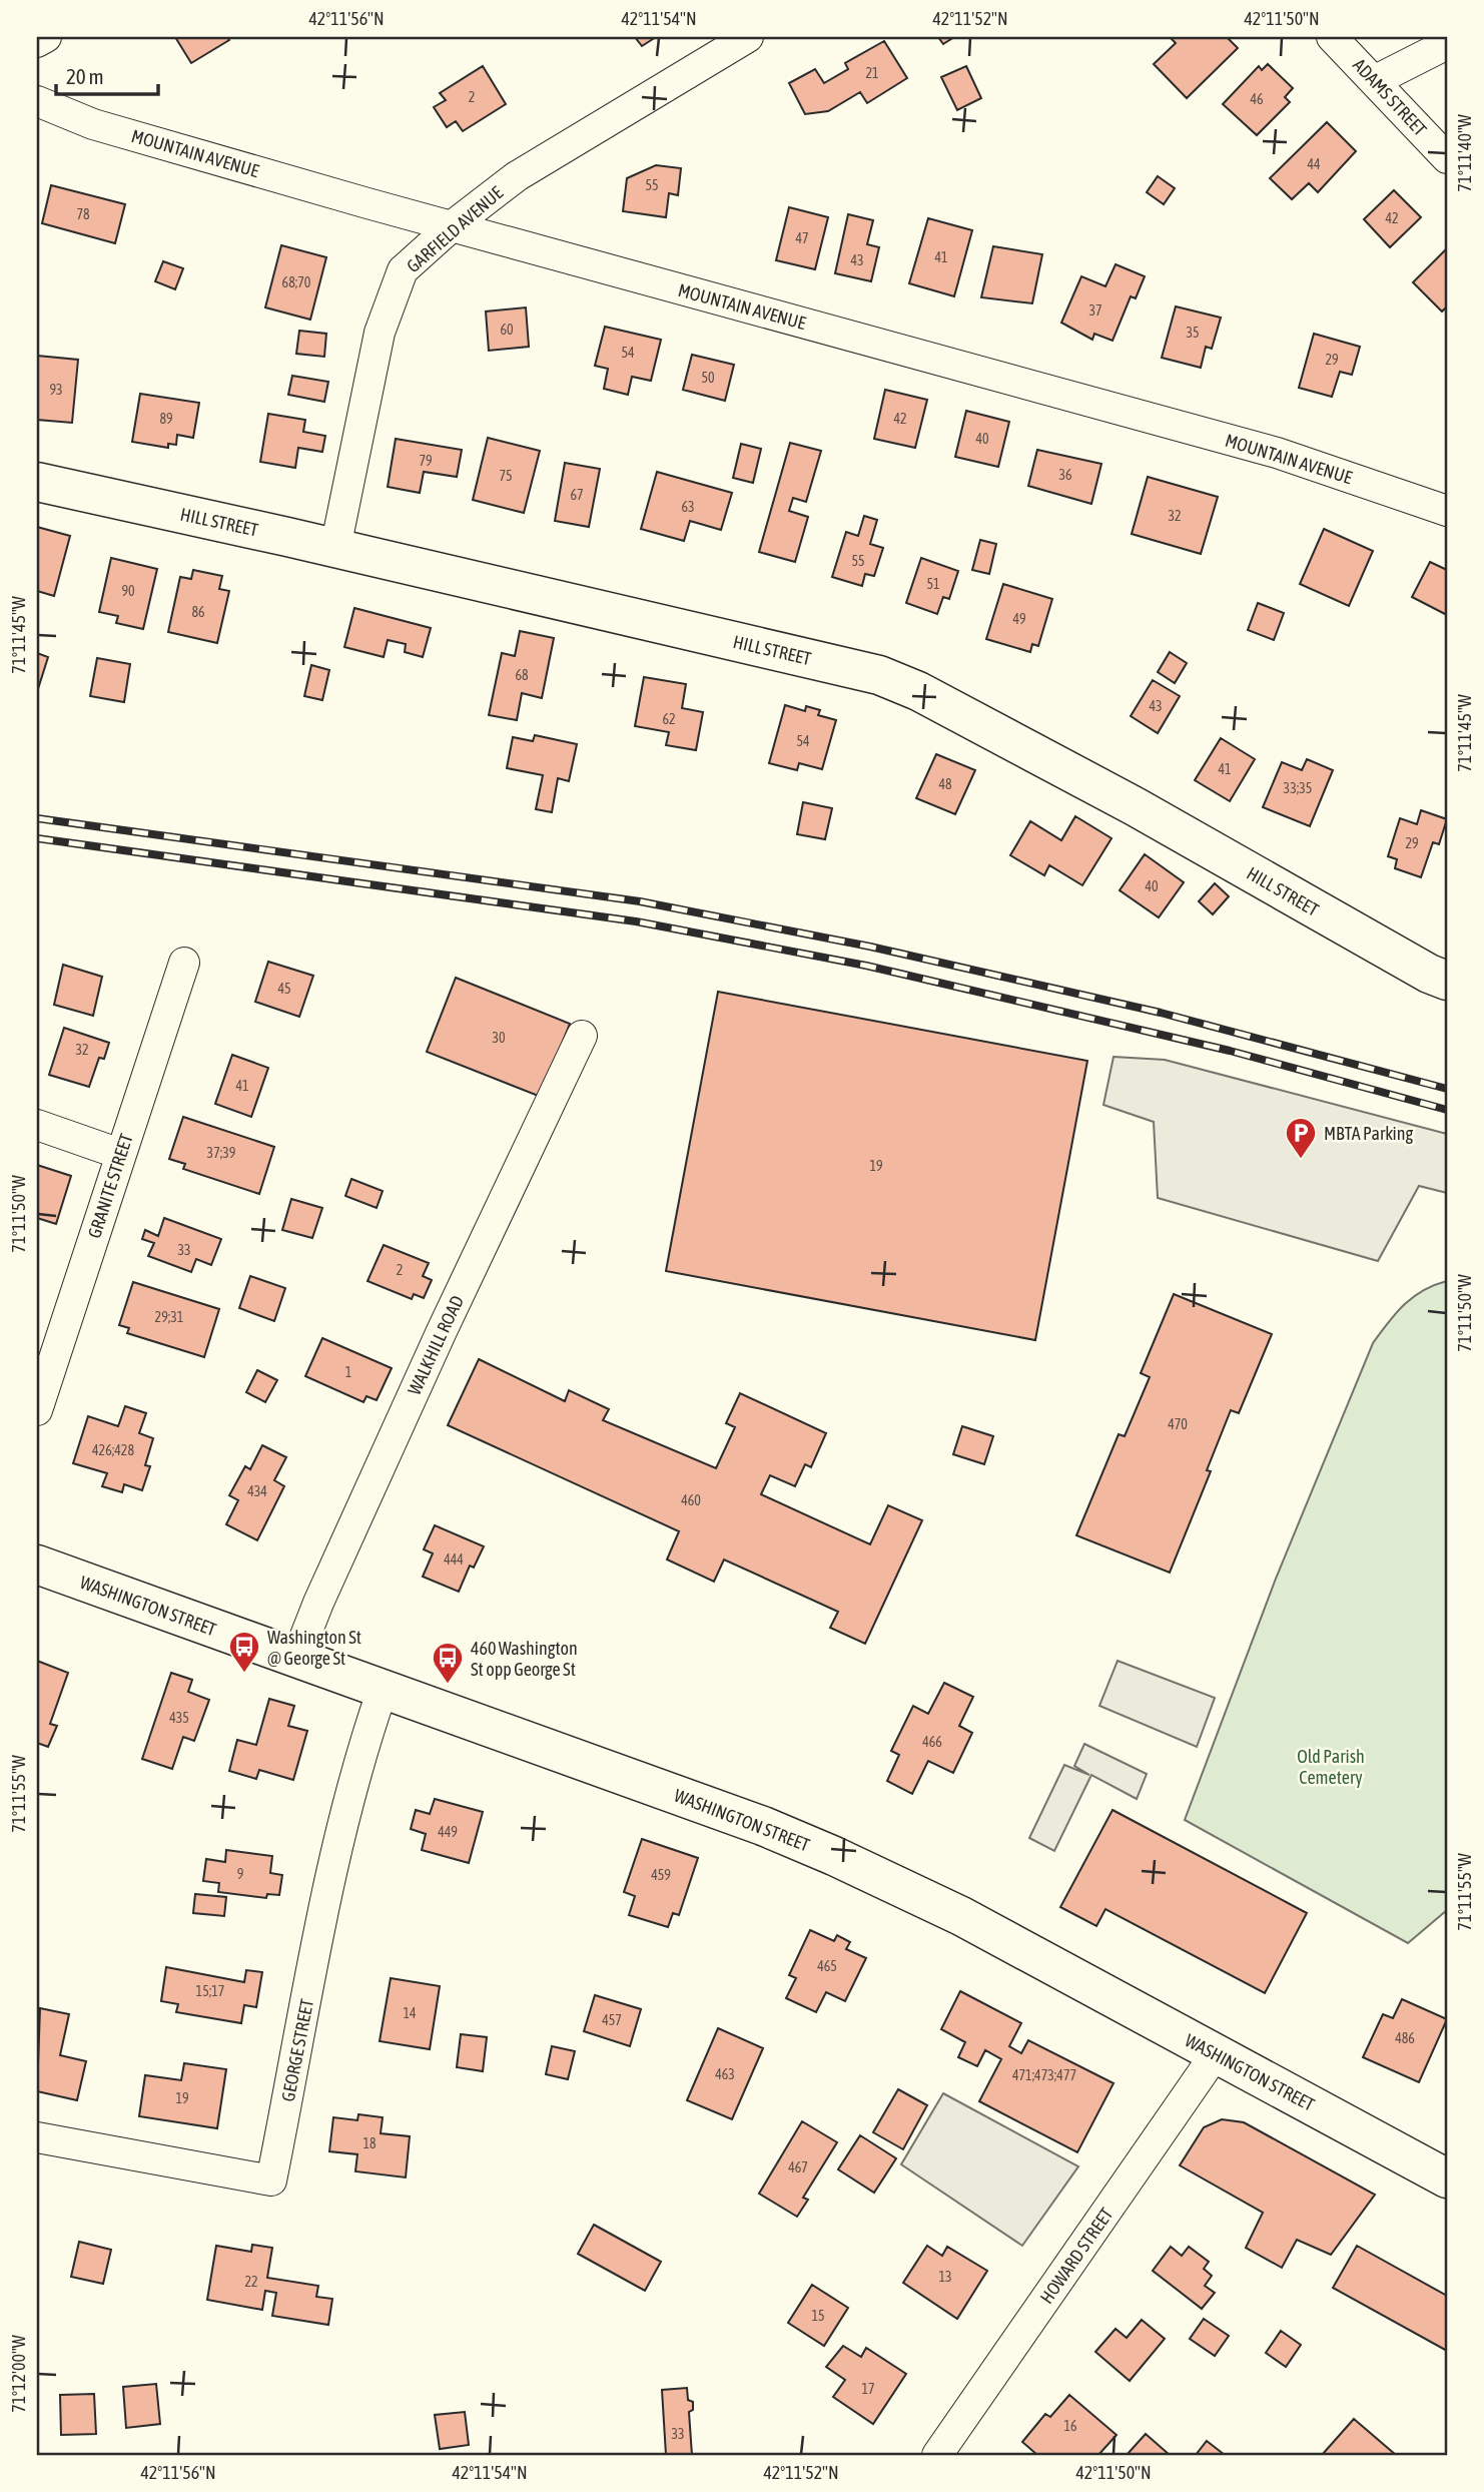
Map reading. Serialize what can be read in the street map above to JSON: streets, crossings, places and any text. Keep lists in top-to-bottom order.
{
  "streets": {
    "main road": ["HILL STREET", "WASHINGTON STREET"],
    "street": [
      "ADAMS STREET",
      "MOUNTAIN AVENUE",
      "GARFIELD AVENUE",
      "GRANITE STREET",
      "WALKHILL ROAD",
      "GEORGE STREET",
      "HOWARD STREET"
    ]
  },
  "crossings": [
    ["MOUNTAIN AVENUE", "GARFIELD AVENUE"],
    ["GARFIELD AVENUE", "HILL STREET"],
    ["WALKHILL ROAD", "WASHINGTON STREET"],
    ["WASHINGTON STREET", "GEORGE STREET"],
    ["WASHINGTON STREET", "HOWARD STREET"]
  ],
  "parks": ["Old Parish Cemetery"],
  "places": {
    "parking": ["MBTA Parking"],
    "bus stop": ["Washington St @ George St", "460 Washington St opp George St"]
  },
  "house_numbers": [
    "21",
    "2",
    "46",
    "44",
    "55",
    "78",
    "42",
    "47",
    "41",
    "43",
    "68;70",
    "37",
    "60",
    "35",
    "54",
    "29",
    "50",
    "93",
    "89",
    "42",
    "40",
    "79",
    "36",
    "75",
    "67",
    "63",
    "32",
    "55",
    "51",
    "90",
    "86",
    "49",
    "68",
    "43",
    "62",
    "54",
    "41",
    "48",
    "33;35",
    "29",
    "40",
    "45",
    "30",
    "32",
    "41",
    "37;39",
    "19",
    "33",
    "2",
    "29;31",
    "1",
    "470",
    "426;428",
    "434",
    "460",
    "444",
    "435",
    "466",
    "449",
    "9",
    "459",
    "465",
    "15;17",
    "14",
    "457",
    "486",
    "463",
    "471;473;477",
    "19",
    "18",
    "467",
    "13",
    "22",
    "15",
    "17",
    "16",
    "33"
  ],
  "scale_bar": "20 m",
  "coordinates": [
    "42°11'56\"N",
    "42°11'54\"N",
    "42°11'52\"N",
    "42°11'50\"N",
    "71°11'40\"W",
    "71°11'45\"W",
    "71°11'50\"W",
    "71°11'55\"W",
    "71°12'00\"W"
  ]
}
